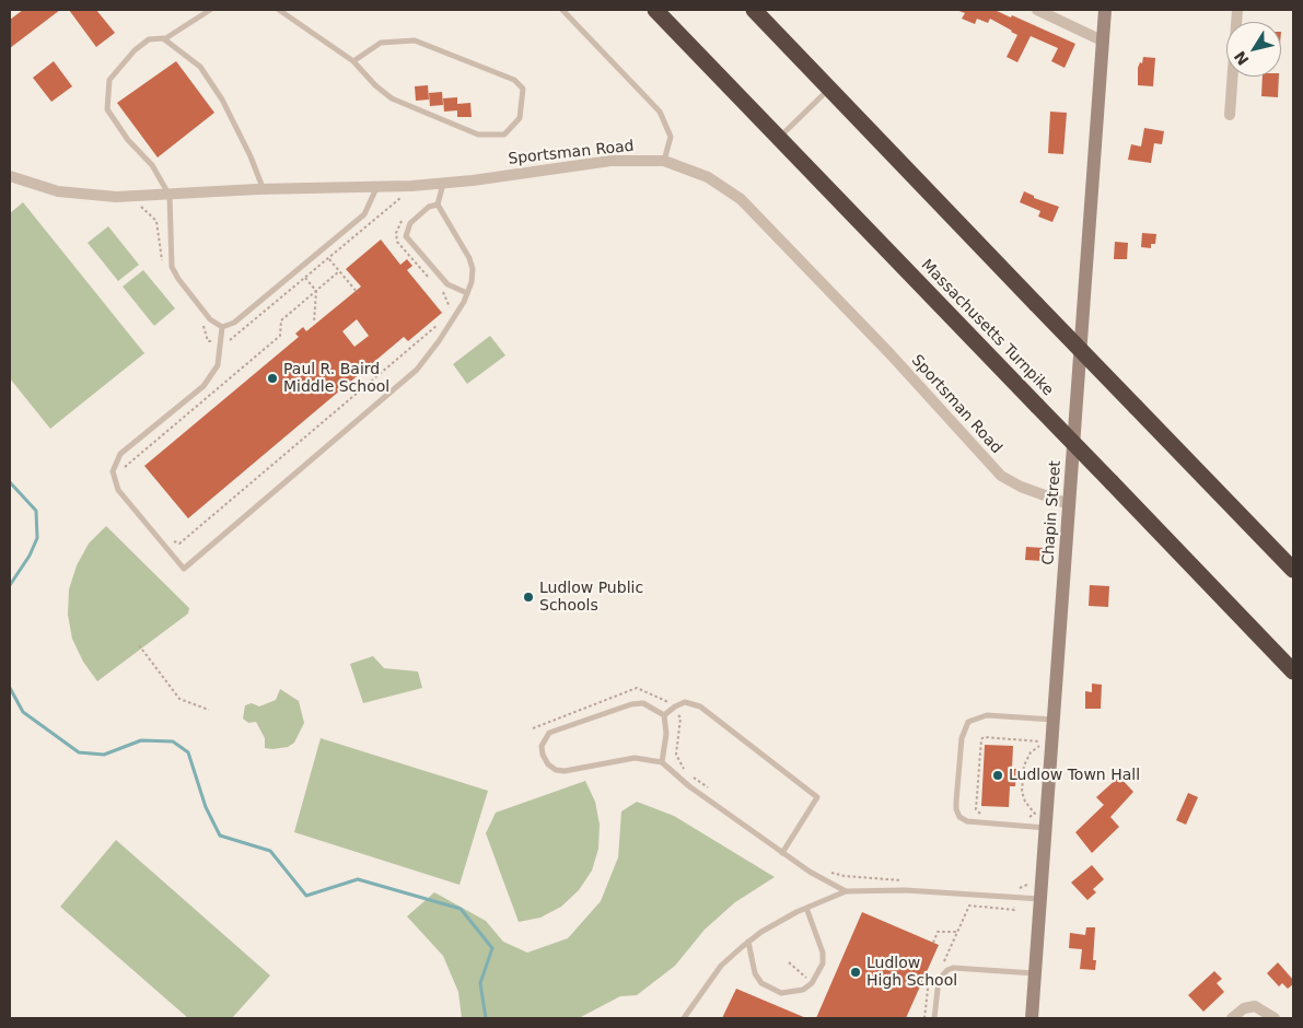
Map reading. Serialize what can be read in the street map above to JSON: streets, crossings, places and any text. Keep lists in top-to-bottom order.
{
  "streets": {
    "highway": ["Massachusetts Turnpike"],
    "main road": ["Chapin Street"],
    "street": ["Sportsman Road"]
  },
  "crossings": [
    ["Sportsman Road", "Chapin Street"]
  ],
  "places": [
    "Paul R. Baird Middle School",
    "Ludlow Public Schools",
    "Ludlow Town Hall",
    "Ludlow High School"
  ],
  "north": "bottom left"
}
